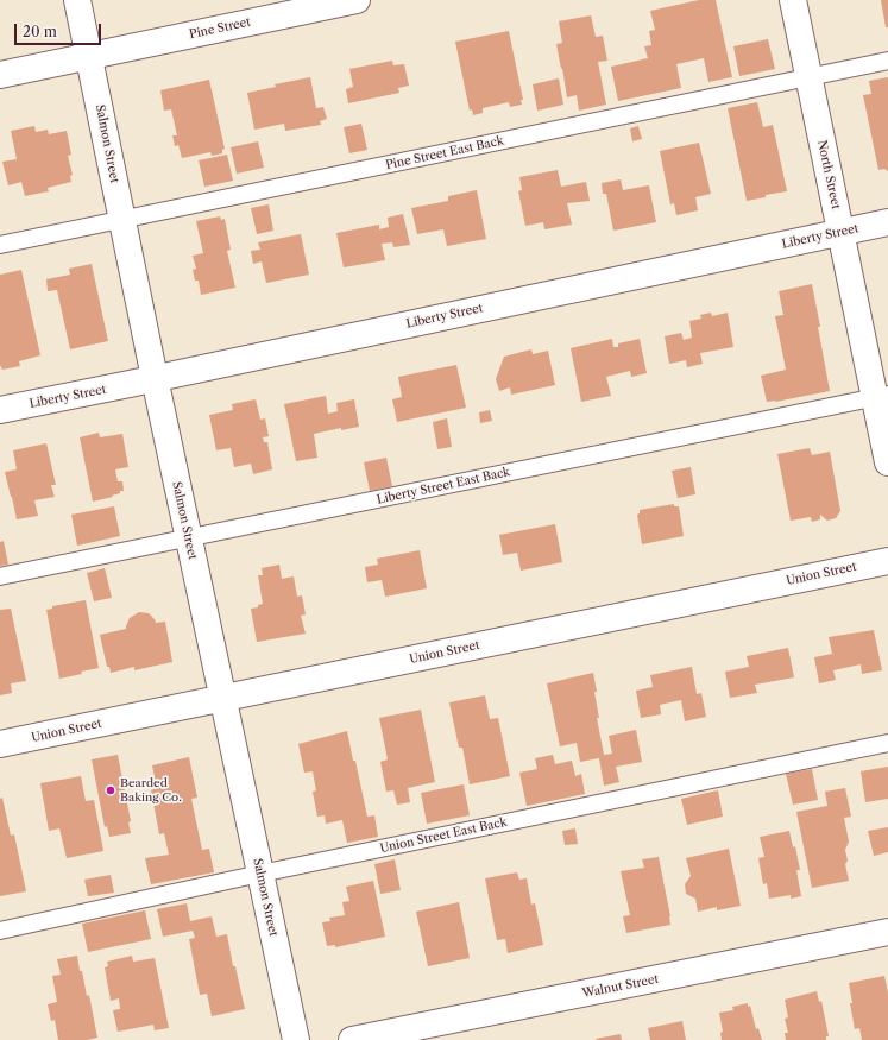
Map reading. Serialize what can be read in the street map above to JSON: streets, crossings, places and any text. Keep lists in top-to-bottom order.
{
  "streets": {
    "street": [
      "Pine Street",
      "Salmon Street",
      "North Street",
      "Liberty Street",
      "Union Street",
      "Walnut Street"
    ],
    "lane": ["Pine Street East Back", "Liberty Street East Back", "Union Street East Back"]
  },
  "crossings": [
    ["Pine Street", "Salmon Street"],
    ["Salmon Street", "Pine Street East Back"],
    ["Salmon Street", "Liberty Street"],
    ["Salmon Street", "Liberty Street East Back"],
    ["Salmon Street", "Union Street"],
    ["Salmon Street", "Union Street East Back"],
    ["Pine Street East Back", "North Street"],
    ["North Street", "Liberty Street"],
    ["North Street", "Liberty Street East Back"]
  ],
  "places": ["Bearded Baking Co."],
  "scale_bar": "20 m"
}
